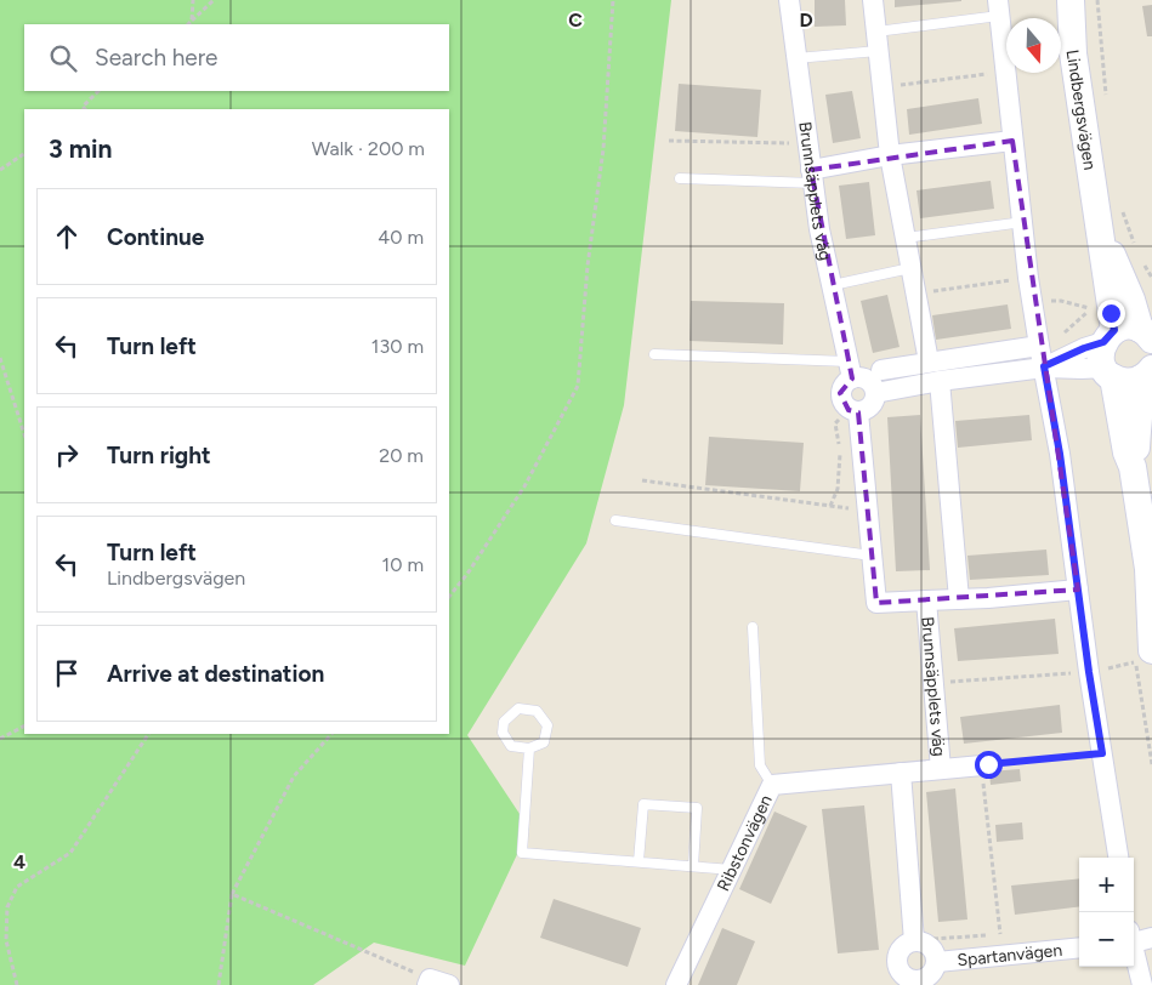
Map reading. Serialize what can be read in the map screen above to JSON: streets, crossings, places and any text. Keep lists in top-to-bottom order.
{
  "streets": {
    "street": [
      "Lindbergsvägen",
      "Brunnsäpplets väg",
      "Ribstonvägen",
      "Spartanvägen"
    ]
  },
  "crossings": [
    ["Brunnsäpplets väg", "Ribstonvägen"]
  ],
  "north": "bottom",
  "page": {
    "search": "Search here",
    "heading": ["3 min", "Walk · 200 m"],
    "list": [
      ["Continue", "40 m"],
      ["Turn left", "130 m"],
      ["Turn right", "20 m"],
      ["Turn left", "Lindbergsvägen", "10 m"],
      "Arrive at destination"
    ],
    "map_buttons": ["+", "−"]
  },
  "grid": {
    "columns": ["C", "D"],
    "rows": ["4"]
  }
}
